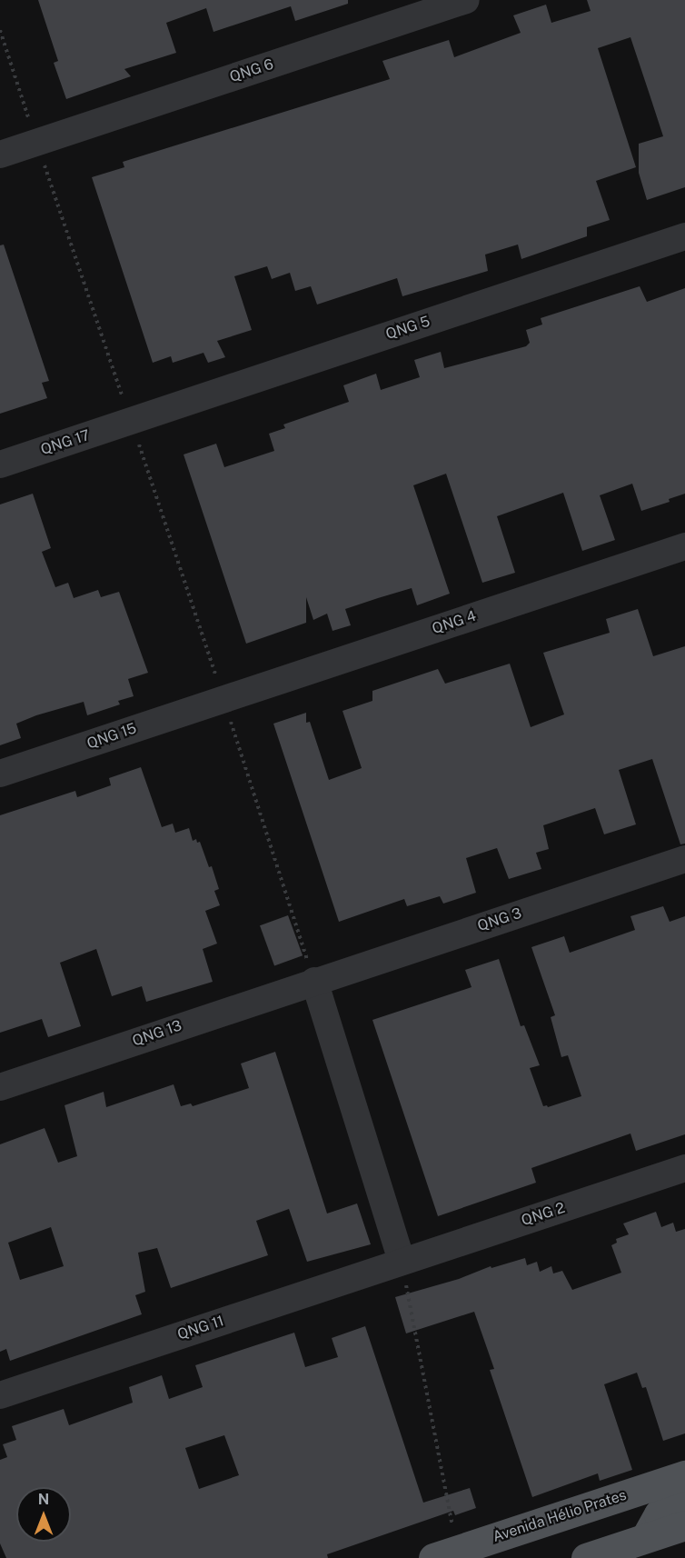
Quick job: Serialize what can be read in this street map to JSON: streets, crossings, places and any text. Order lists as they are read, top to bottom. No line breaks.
{"streets":{"main road":["Avenida Hélio Prates"],"street":["QNG 6","QNG 5","QNG 17","QNG 4","QNG 15","QNG 3","QNG 13","QNG 2","QNG 11"]},"crossings":[["QNG 5","QNG 17"],["QNG 4","QNG 15"],["QNG 3","QNG 13"],["QNG 2","QNG 11"]],"north":"top"}
